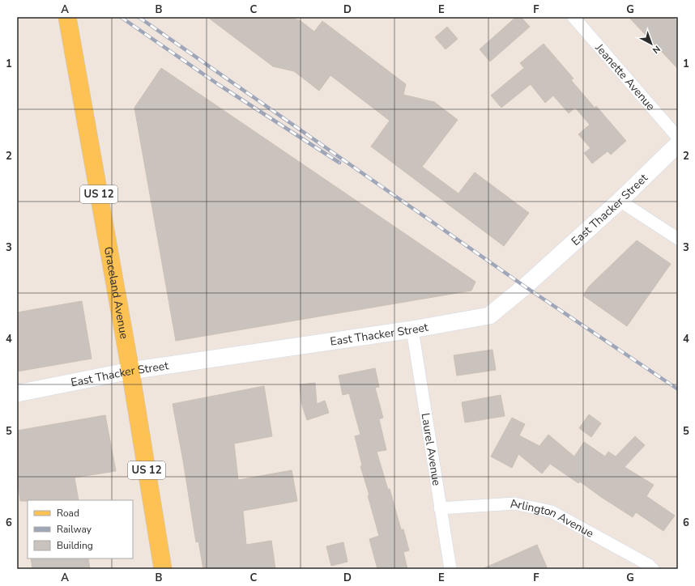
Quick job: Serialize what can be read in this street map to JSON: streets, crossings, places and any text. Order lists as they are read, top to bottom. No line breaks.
{"streets":{"main road":["US 12","Graceland Avenue"],"street":["Jeanette Avenue","East Thacker Street","Laurel Avenue","Arlington Avenue"]},"crossings":[["East Thacker Street","Graceland Avenue"],["East Thacker Street","Laurel Avenue"],["Laurel Avenue","Arlington Avenue"]],"legend":["Road","Railway","Building"],"north":"bottom right","grid":{"columns":["A","B","C","D","E","F","G"],"rows":["1","2","3","4","5","6"]}}
